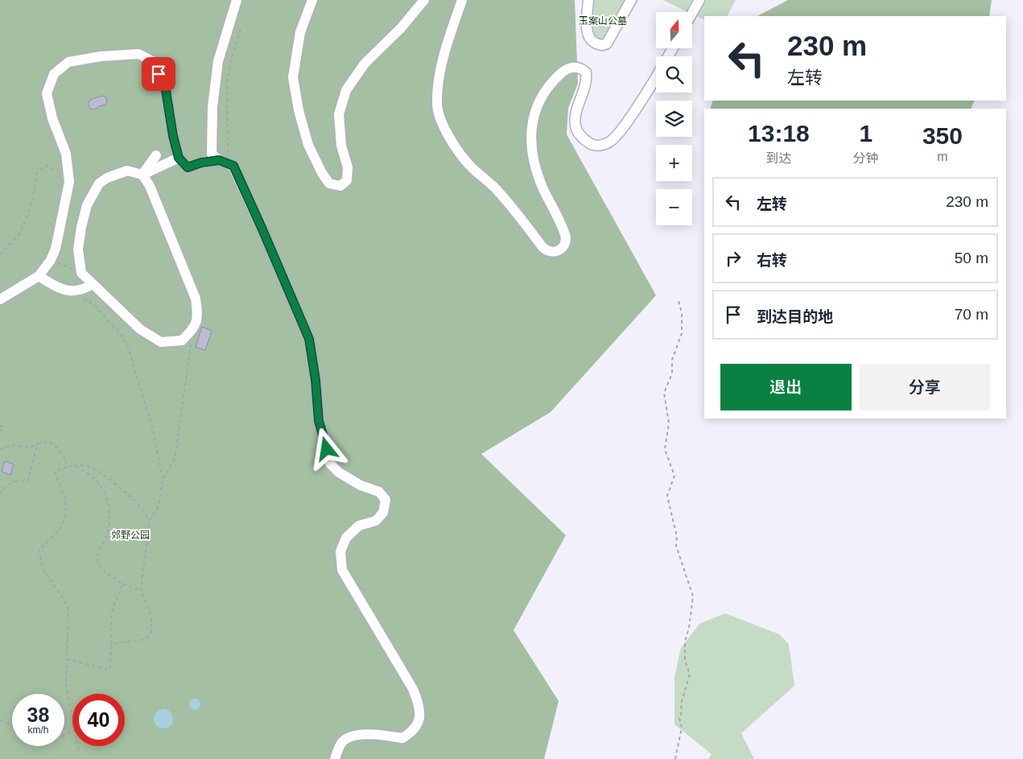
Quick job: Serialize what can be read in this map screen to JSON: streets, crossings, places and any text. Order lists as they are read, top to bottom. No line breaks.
{"parks":["玉案山公墓","郊野公园"],"north":"top","page":{"map_buttons":["+","−"],"turn":["230 m","左转"],"eta":["13:18","到达","1","分钟","350","m"],"list":[{"name":"左转","value":"230 m"},{"name":"右转","value":"50 m"},{"name":"到达目的地","value":"70 m"}],"buttons":["退出","分享"],"speed":"38 km/h","limit":"40"}}
